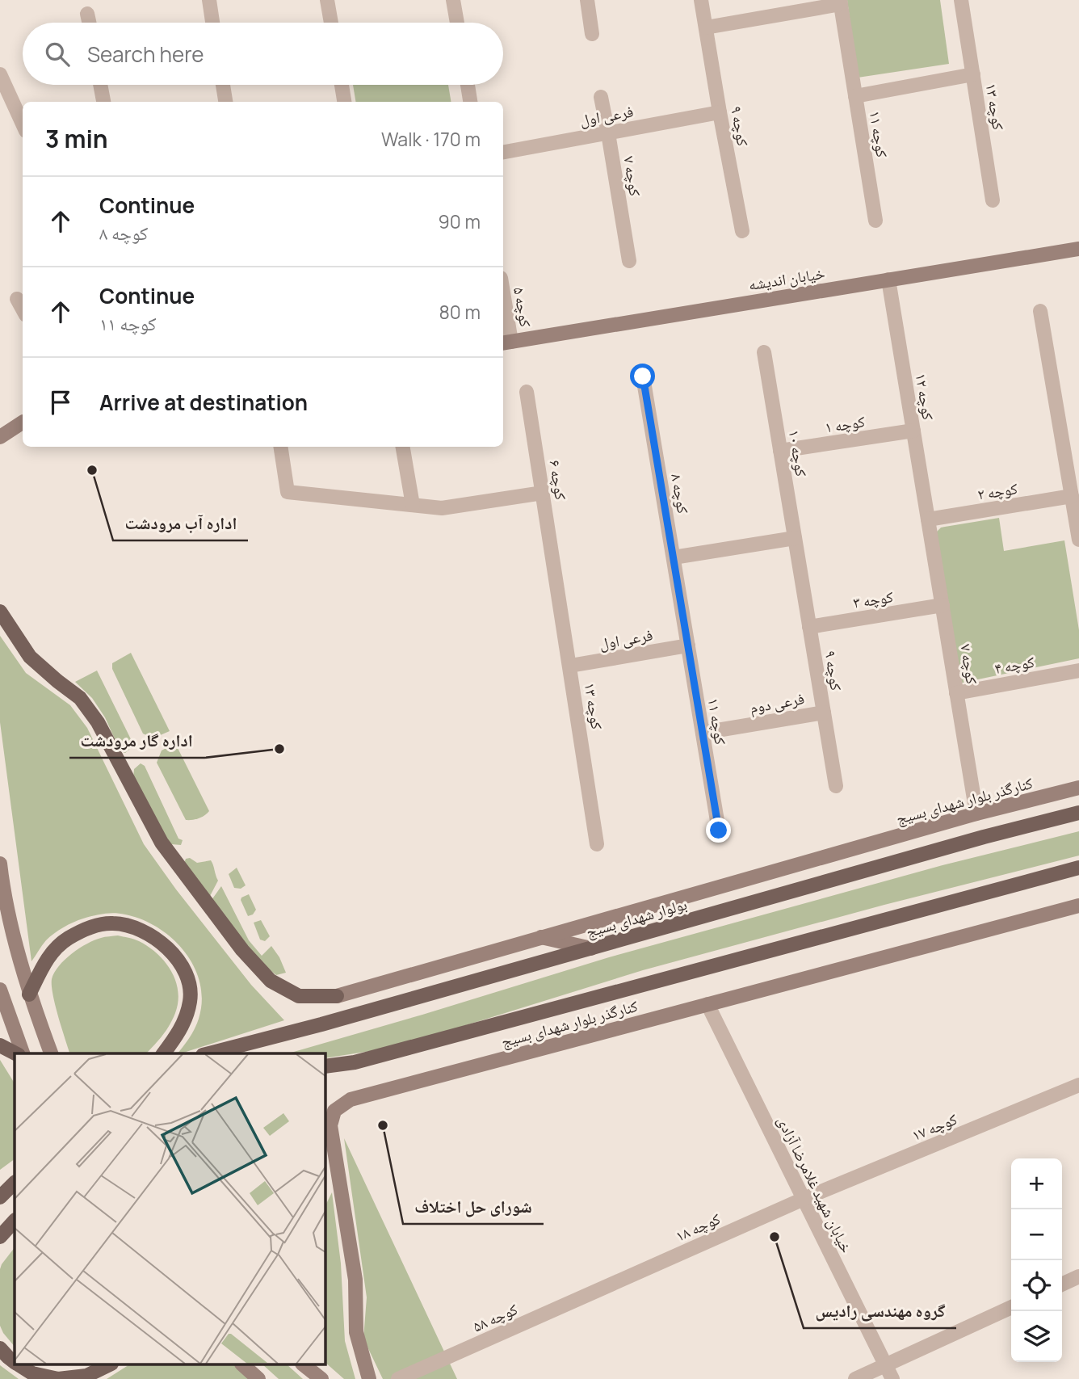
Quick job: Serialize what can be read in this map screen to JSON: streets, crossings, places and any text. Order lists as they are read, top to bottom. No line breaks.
{"streets":{"main road":["بولوار شهدای بسیج"],"street":["کوچه ۱۳","فرعی اول","کوچه ۹","کوچه ۱۱","کوچه ۷","خیابان اندیشه","کوچه ۵","کوچه ۱۲","کوچه ۱","کوچه ۱۰","کوچه ۶","کوچه ۲","کوچه ۸","کوچه ۳","کوچه ۴","فرعی دوم","کنارگذر بلوار شهدای بسیج","کوچه ۱۷","خیابان شهید غلامرضا آزادی","کوچه ۱۸","کوچه ۵۸"]},"crossings":[["کوچه ۱۳","فرعی اول"],["کوچه ۱۳","کوچه ۶"],["فرعی اول","کوچه ۹"],["فرعی اول","کوچه ۱۱"],["فرعی اول","کوچه ۷"],["کوچه ۹","کوچه ۱۰"],["کوچه ۹","کوچه ۳"],["کوچه ۹","فرعی دوم"],["کوچه ۱۱","کوچه ۸"],["کوچه ۱۱","فرعی دوم"],["کوچه ۷","کوچه ۱۲"],["کوچه ۷","کوچه ۲"],["کوچه ۷","کوچه ۳"],["کوچه ۷","کوچه ۴"],["کوچه ۷","کنارگذر بلوار شهدای بسیج"],["خیابان اندیشه","کوچه ۵"],["خیابان اندیشه","کوچه ۱۲"],["کوچه ۱۲","کوچه ۱"],["کوچه ۱۲","کوچه ۲"],["کوچه ۱","کوچه ۱۰"],["کنارگذر بلوار شهدای بسیج","خیابان شهید غلامرضا آزادی"],["کوچه ۱۷","خیابان شهید غلامرضا آزادی"],["کوچه ۱۷","کوچه ۱۸"],["خیابان شهید غلامرضا آزادی","کوچه ۱۸"],["کوچه ۱۸","کوچه ۵۸"]],"places":["اداره آب مرودشت","اداره گار مرودشت","شورای حل اختلاف","گروه مهندسی رادیس"],"page":{"search":"Search here","heading":["3 min","Walk · 170 m"],"list":[["Continue","کوچه ۸","90 m"],["Continue","کوچه ۱۱","80 m"],"Arrive at destination"],"map_buttons":["+","−"]}}
